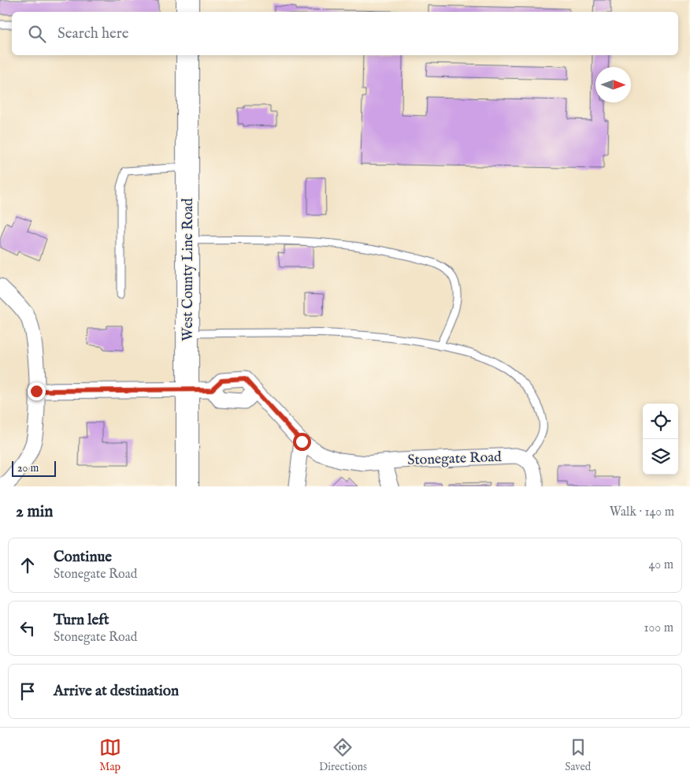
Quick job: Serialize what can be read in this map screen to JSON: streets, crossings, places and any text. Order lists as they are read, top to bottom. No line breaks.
{"streets":{"main road":["West County Line Road"],"street":["Stonegate Road"]},"crossings":[["West County Line Road","Stonegate Road"]],"scale_bar":"20 m","north":"right","page":{"search":"Search here","scale":"20 m","heading":["2 min","Walk · 140 m"],"list":[["Continue","Stonegate Road","40 m"],["Turn left","Stonegate Road","100 m"],"Arrive at destination"],"nav":["Map","Directions","Saved"]}}
